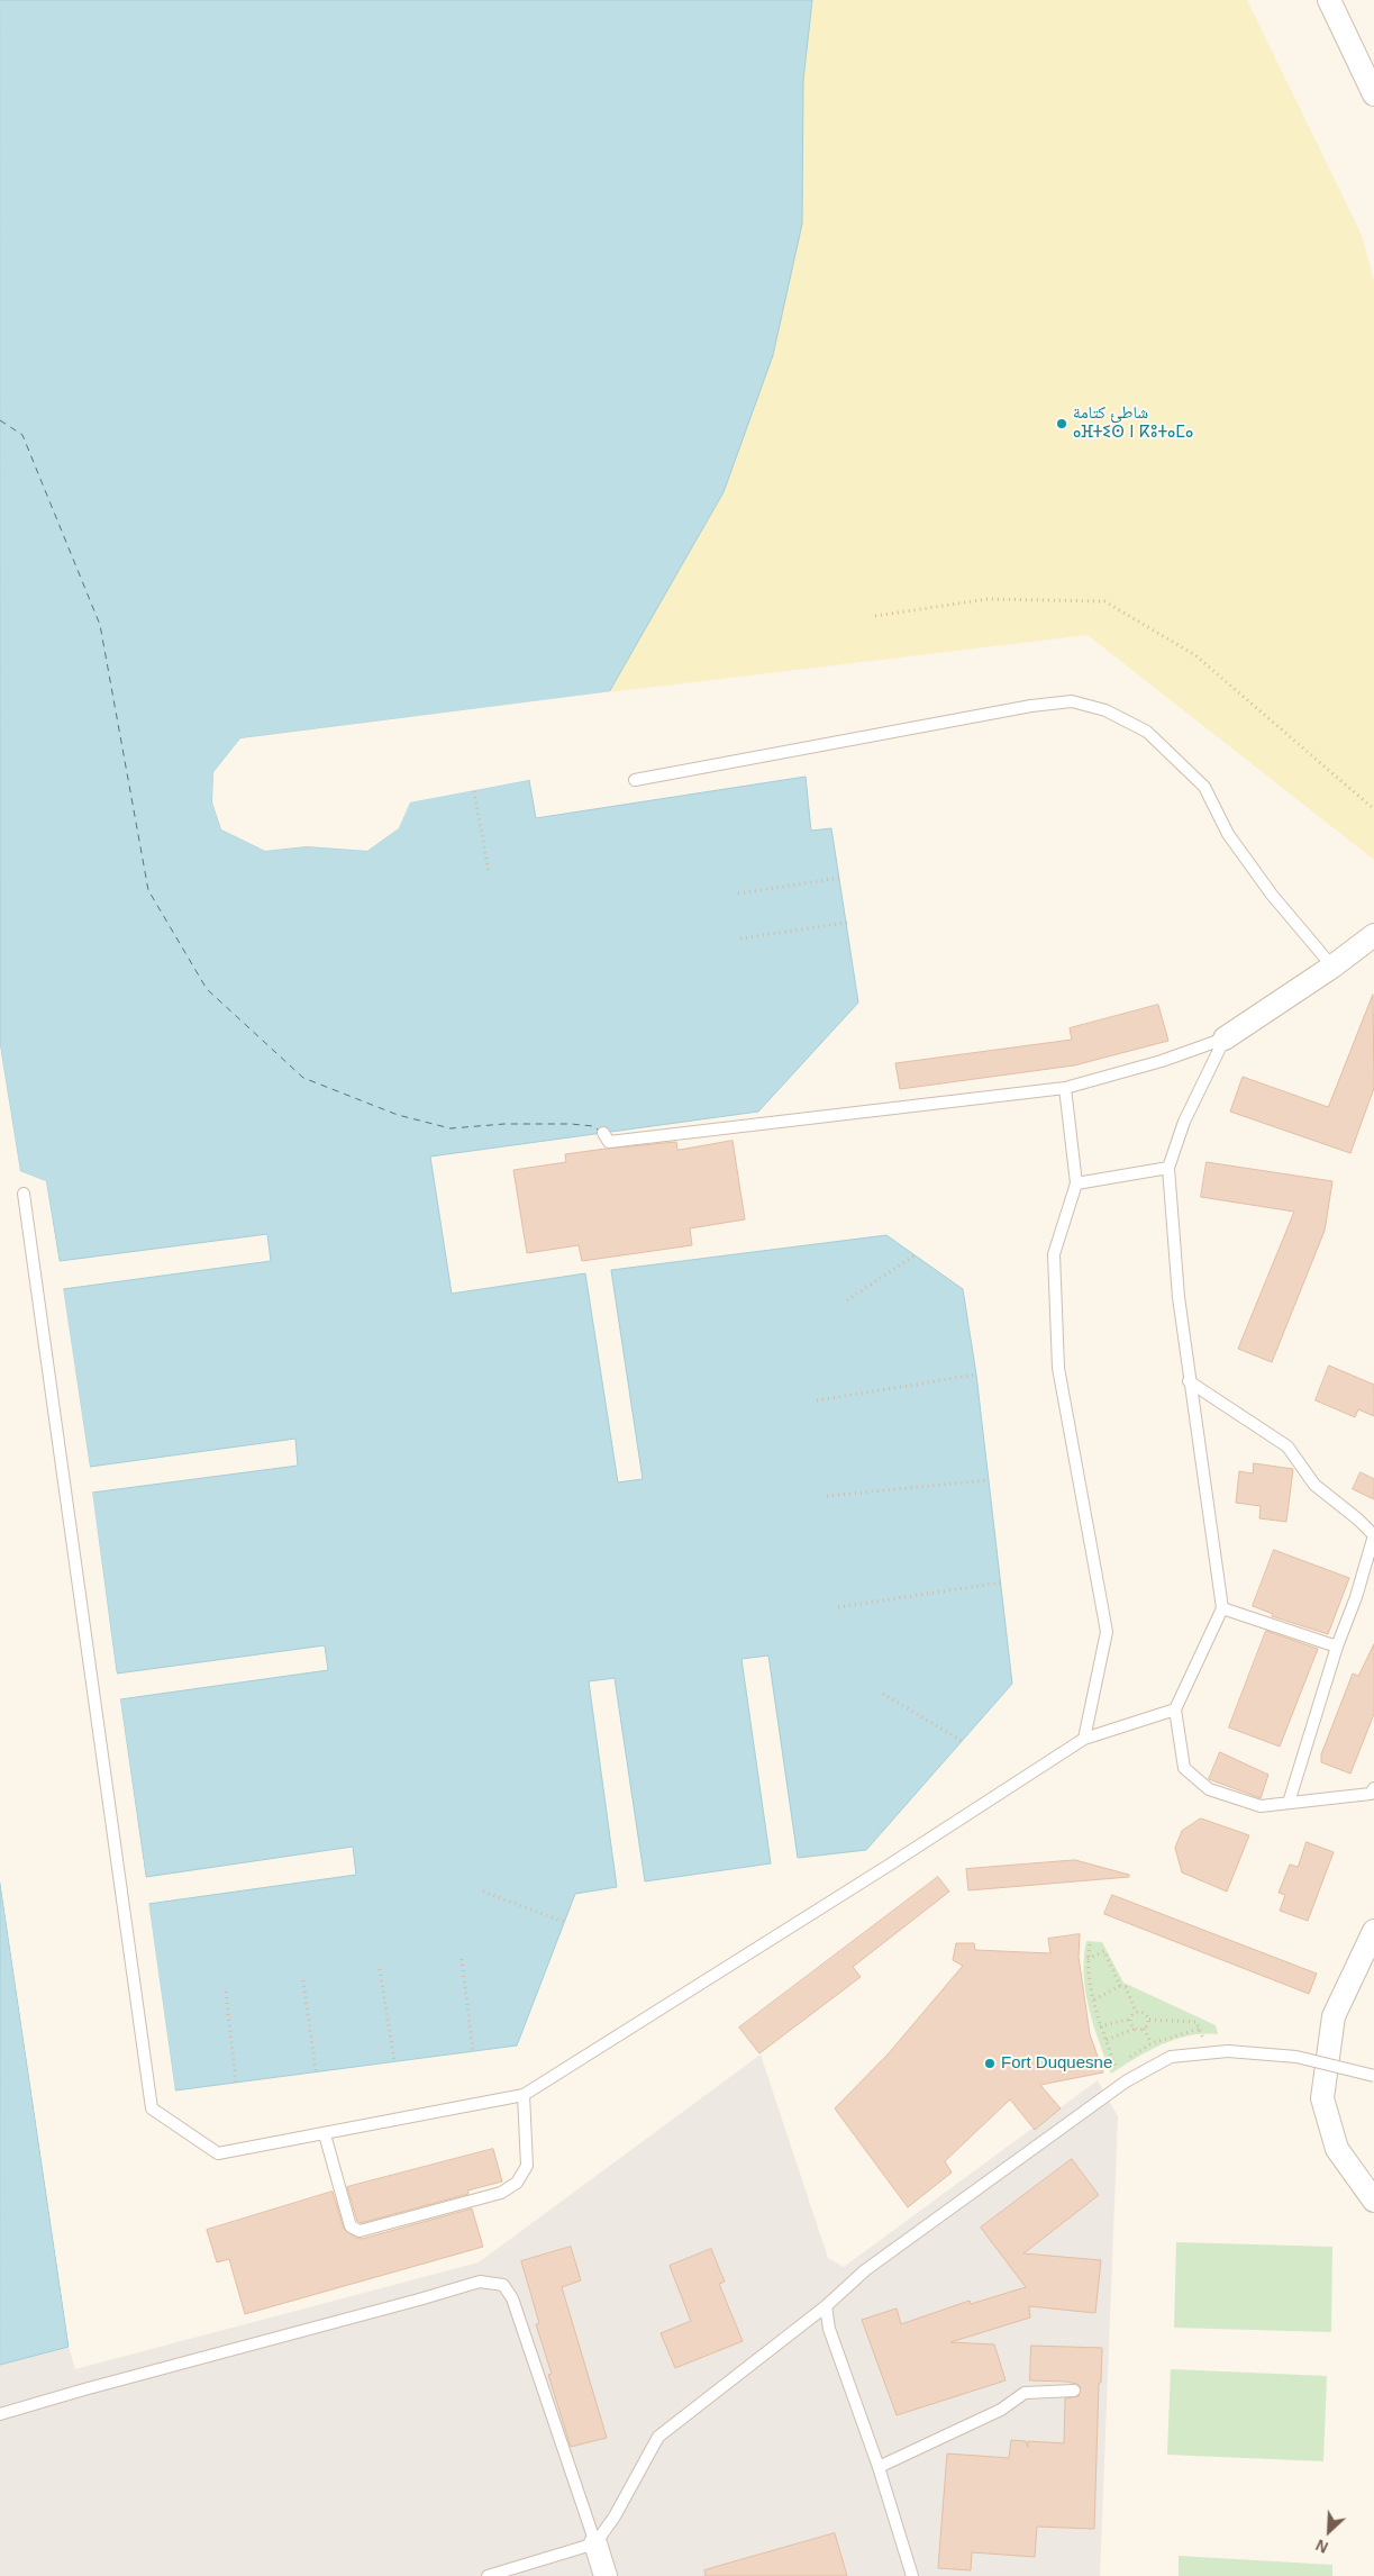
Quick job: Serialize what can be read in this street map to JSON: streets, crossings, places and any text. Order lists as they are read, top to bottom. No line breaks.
{"places":["شاطئ كتامة ⴰⴼⵜⵉⵙ ⵏ ⴽⵓⵜⴰⵎⴰ","Fort Duquesne"],"north":"bottom left"}
